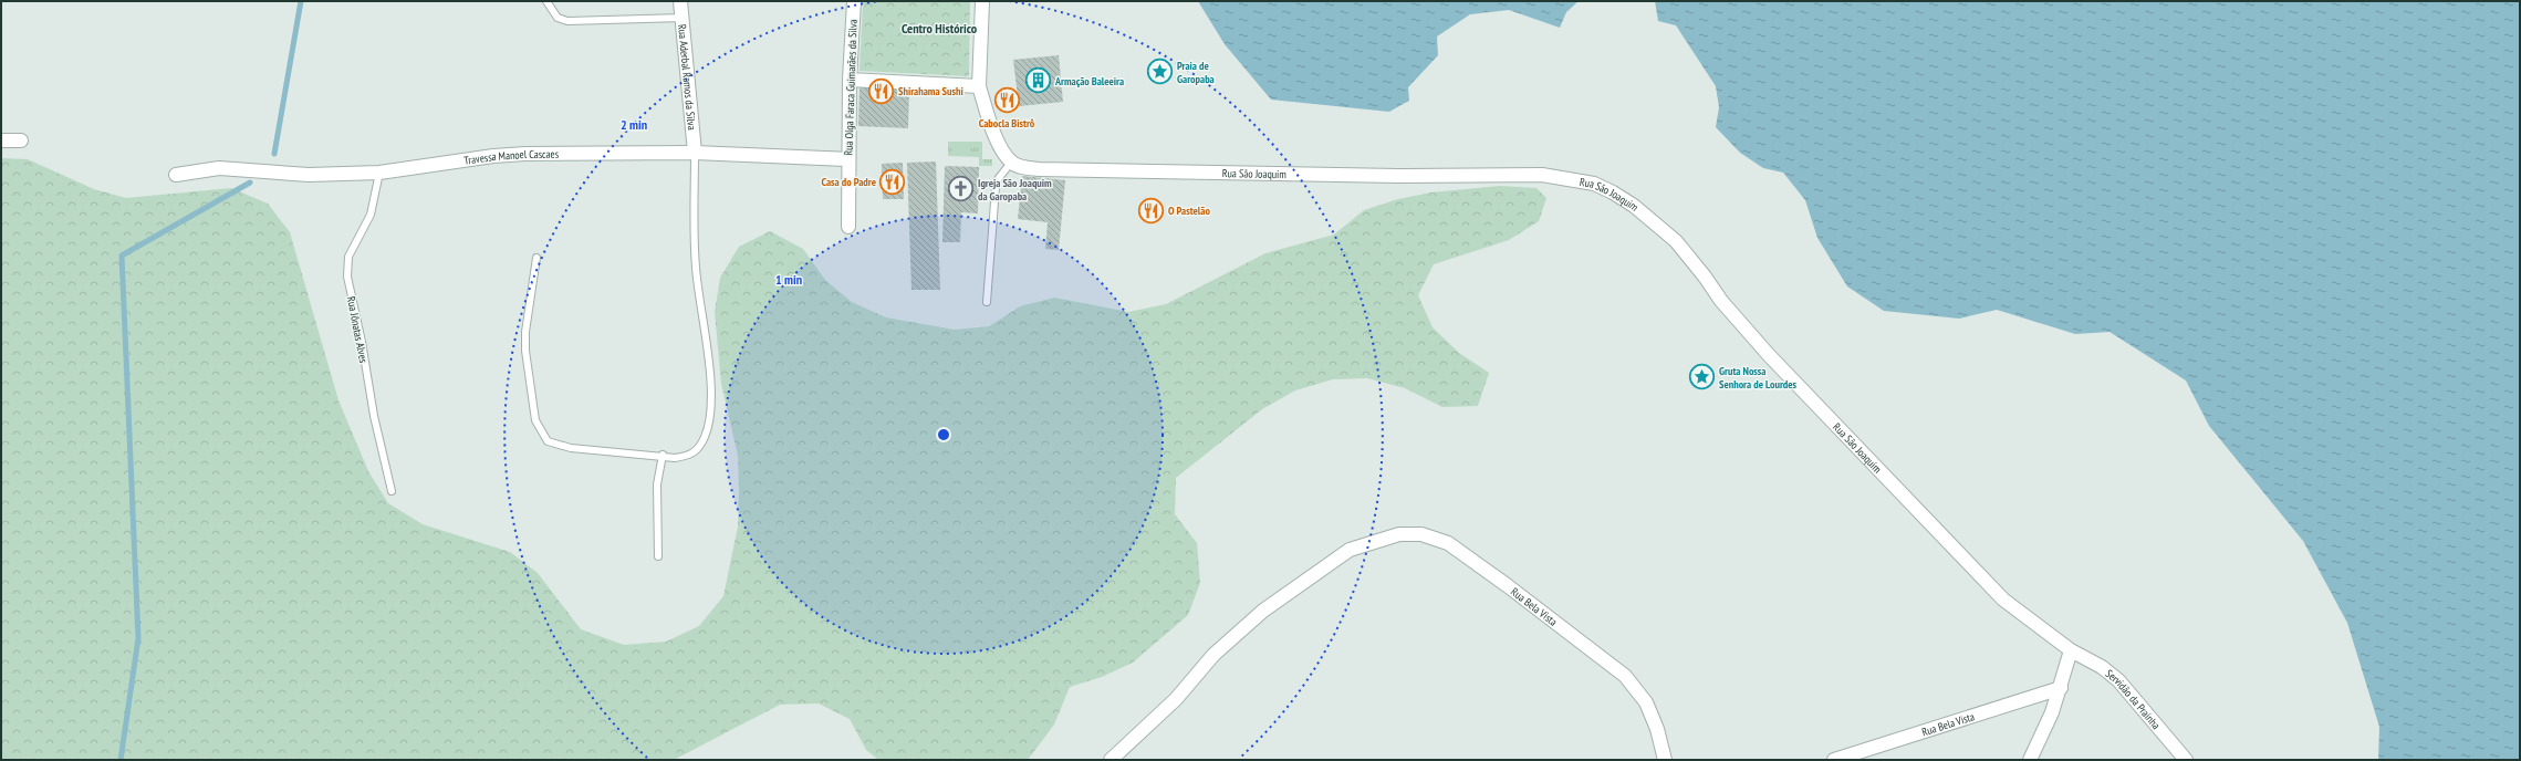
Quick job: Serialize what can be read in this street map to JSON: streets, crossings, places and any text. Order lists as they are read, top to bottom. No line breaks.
{"streets":{"street":["Rua Aderbal Ramos da Silva","Rua Olga Faraca Guimarães da Silva","Travessa Manoel Cascaes","Rua São Joaquim","Rua Bela Vista","Servidão da Prainha"],"lane":["Rua Jônatas Alves"]},"crossings":[["Rua Aderbal Ramos da Silva","Travessa Manoel Cascaes"],["Rua Olga Faraca Guimarães da Silva","Travessa Manoel Cascaes"],["Travessa Manoel Cascaes","Rua Jônatas Alves"],["Rua São Joaquim","Servidão da Prainha"]],"districts":["Centro Histórico"],"places":{"place":["Praia de Garopaba","Gruta Nossa Senhora de Lourdes"],"building":["Armação Baleeira"],"restaurant":["Shirahama Sushi","Cabocla Bistrô","Casa do Padre","O Pastelão"],"church":["Igreja São Joaquim da Garopaba"]},"rings":["2 min","1 min"]}
